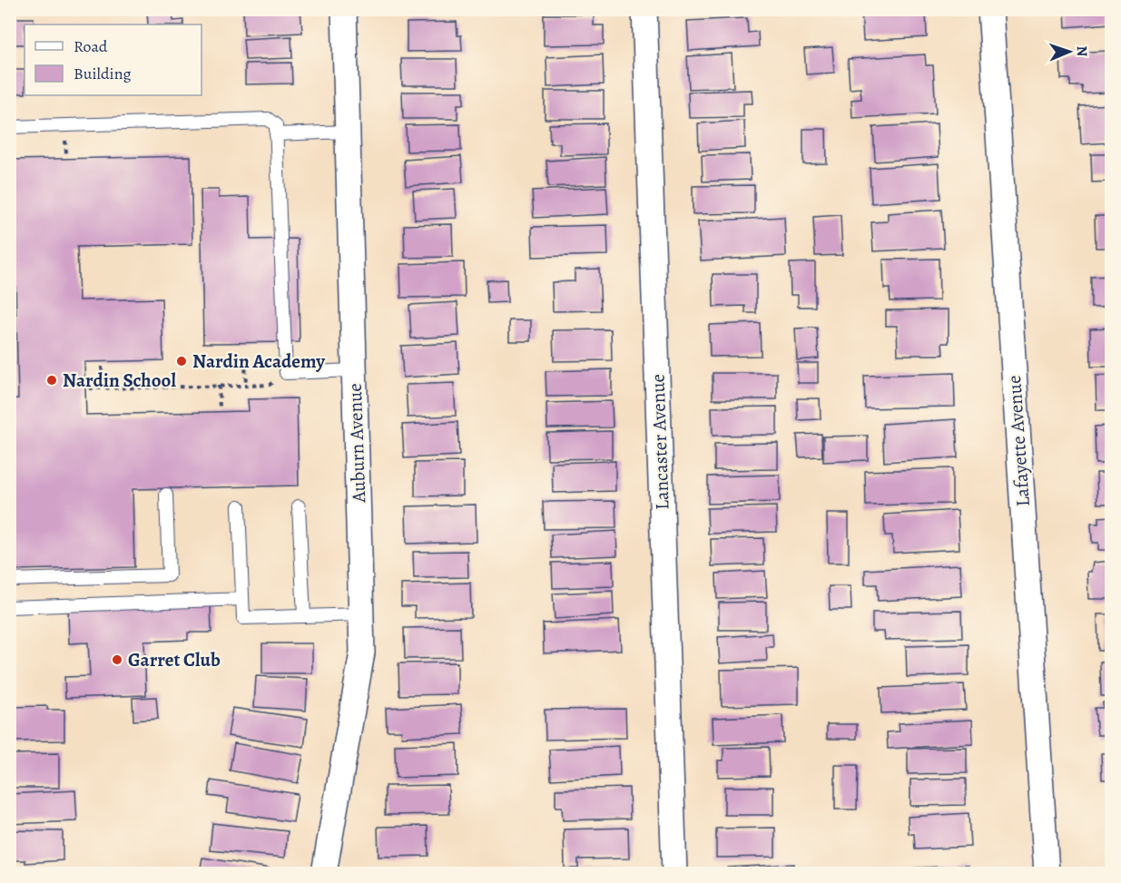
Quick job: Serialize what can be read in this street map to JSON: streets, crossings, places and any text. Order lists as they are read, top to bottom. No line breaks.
{"streets":{"street":["Lafayette Avenue","Lancaster Avenue","Auburn Avenue"]},"places":["Nardin Academy","Nardin School","Garret Club"],"legend":["Road","Building"],"north":"right"}
